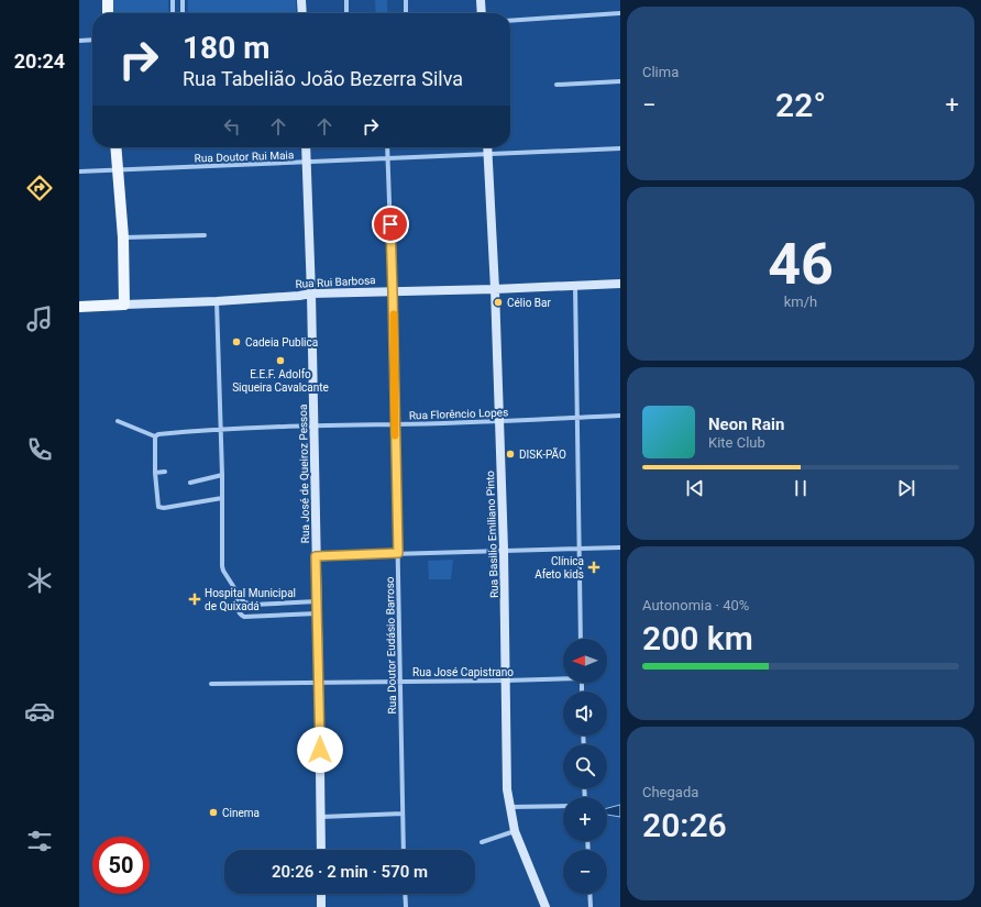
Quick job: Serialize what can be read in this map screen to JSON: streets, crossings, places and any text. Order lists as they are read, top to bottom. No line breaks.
{"streets":{"main road":["Rua Rui Barbosa","Rua José de Queiroz Pessoa","Rua Basilio Emiliano Pinto"],"street":["Rua Doutor Rui Maia","Rua Florêncio Lopes","Rua Doutor Eudásio Barroso","Rua José Capistrano"]},"crossings":[["Rua Doutor Rui Maia","Rua José de Queiroz Pessoa"],["Rua Doutor Rui Maia","Rua Basilio Emiliano Pinto"],["Rua Doutor Rui Maia","Rua Doutor Eudásio Barroso"],["Rua Rui Barbosa","Rua José de Queiroz Pessoa"],["Rua Rui Barbosa","Rua Basilio Emiliano Pinto"],["Rua Rui Barbosa","Rua Doutor Eudásio Barroso"],["Rua Florêncio Lopes","Rua José de Queiroz Pessoa"],["Rua Florêncio Lopes","Rua Basilio Emiliano Pinto"],["Rua Florêncio Lopes","Rua Doutor Eudásio Barroso"],["Rua José de Queiroz Pessoa","Rua José Capistrano"],["Rua Basilio Emiliano Pinto","Rua José Capistrano"],["Rua Doutor Eudásio Barroso","Rua José Capistrano"]],"places":{"other":["Célio Bar","Cadeia Publica","E.E.F. Adolfo Siqueira Cavalcante","DISK-PÃO","Cinema"],"health":["Clínica Afeto kids","Hospital Municipal de Quixadá"]},"north":"left","page":{"tabs":"20:24","tile":["Clima",["46","km/h"],["Autonomia · 40%","200 km"],["Chegada","20:26"]],"turn":["180 m","Rua Tabelião João Bezerra Silva"],"heat":["−","22°","+"],"song":["Neon Rain","Kite Club"],"map_buttons":["+","−"],"limit":"50","trip":"20:26 · 2 min · 570 m"}}
